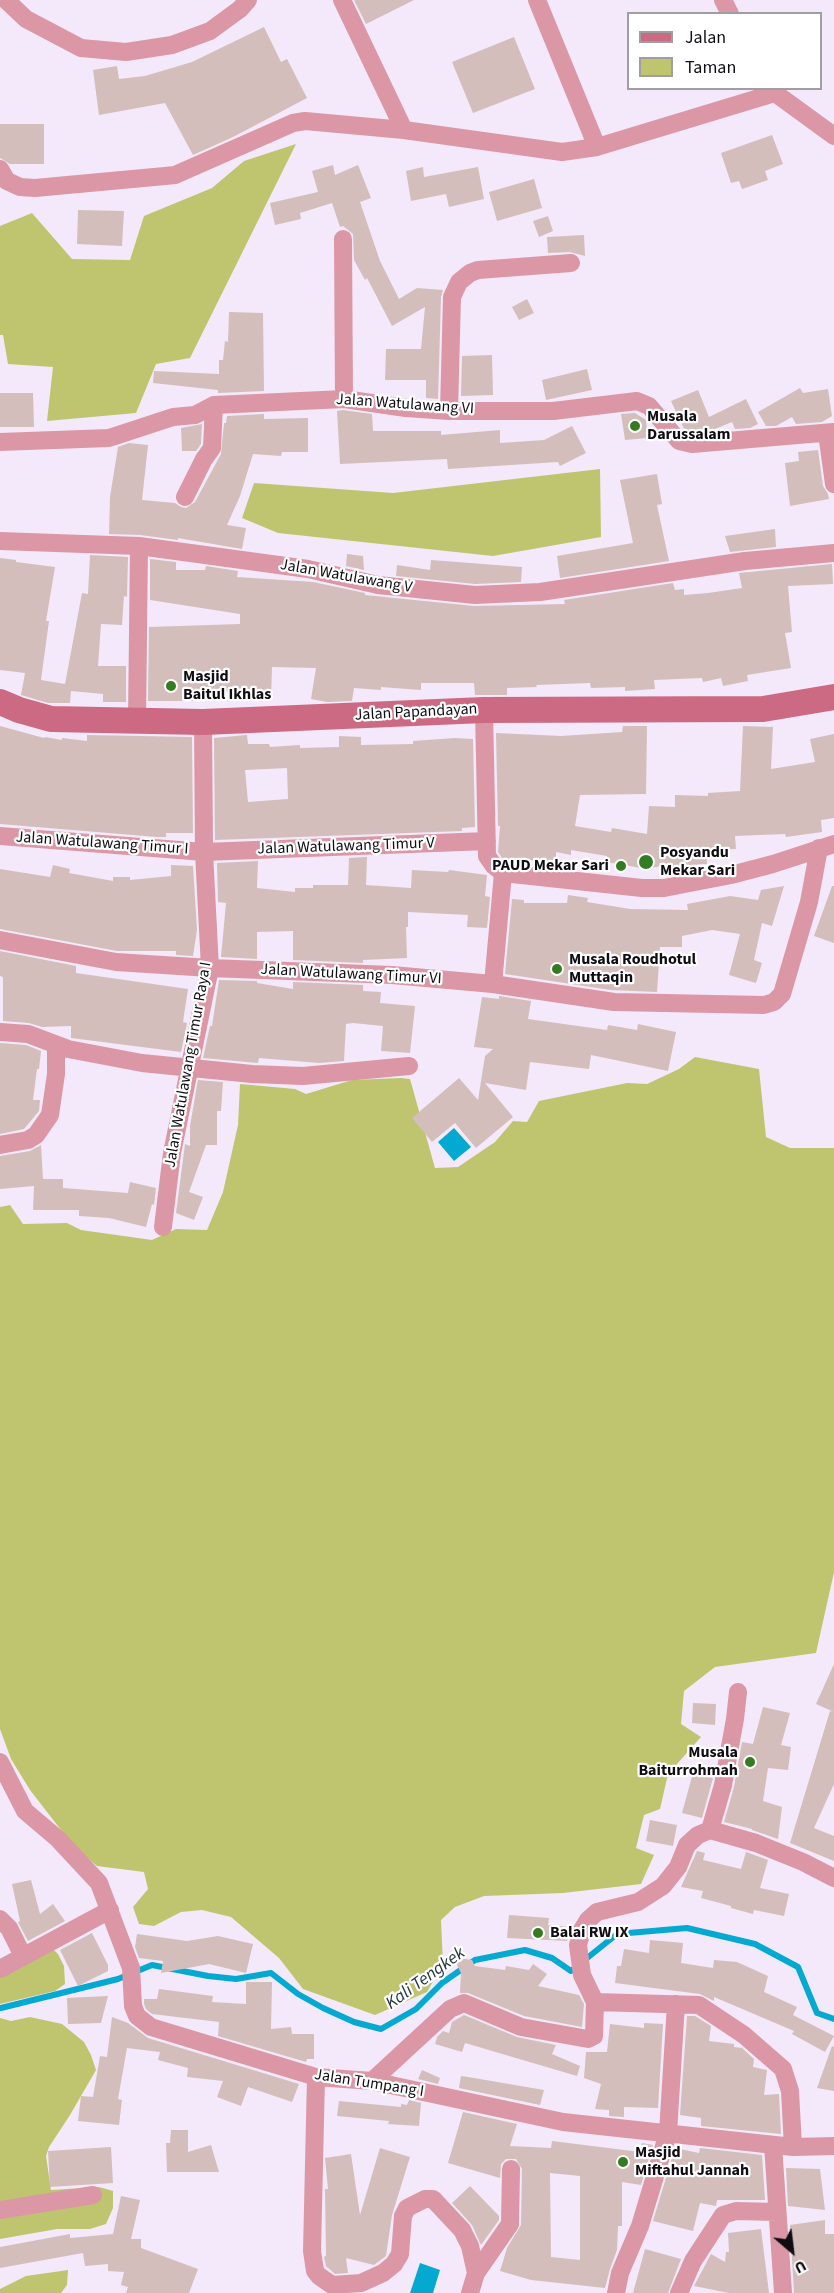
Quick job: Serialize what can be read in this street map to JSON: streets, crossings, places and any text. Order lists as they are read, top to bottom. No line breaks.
{"streets":{"main road":["Jalan Papandayan"],"street":["Jalan Watulawang VI","Jalan Watulawang V","Jalan Watulawang Timur I","Jalan Watulawang Timur V","Jalan Watulawang Timur VI","Jalan Watulawang Timur Raya I","Jalan Tumpang I"]},"crossings":[["Jalan Papandayan","Jalan Watulawang Timur Raya I"],["Jalan Watulawang Timur I","Jalan Watulawang Timur V"],["Jalan Watulawang Timur I","Jalan Watulawang Timur Raya I"],["Jalan Watulawang Timur V","Jalan Watulawang Timur Raya I"],["Jalan Watulawang Timur VI","Jalan Watulawang Timur Raya I"]],"water":["Kali Tengkek"],"places":["Musala Darussalam","Masjid Baitul Ikhlas","Posyandu Mekar Sari","PAUD Mekar Sari","Musala Roudhotul Muttaqin","Musala Baiturrohmah","Balai RW IX","Masjid Miftahul Jannah"],"legend":["Jalan","Taman"],"north":"bottom right"}
